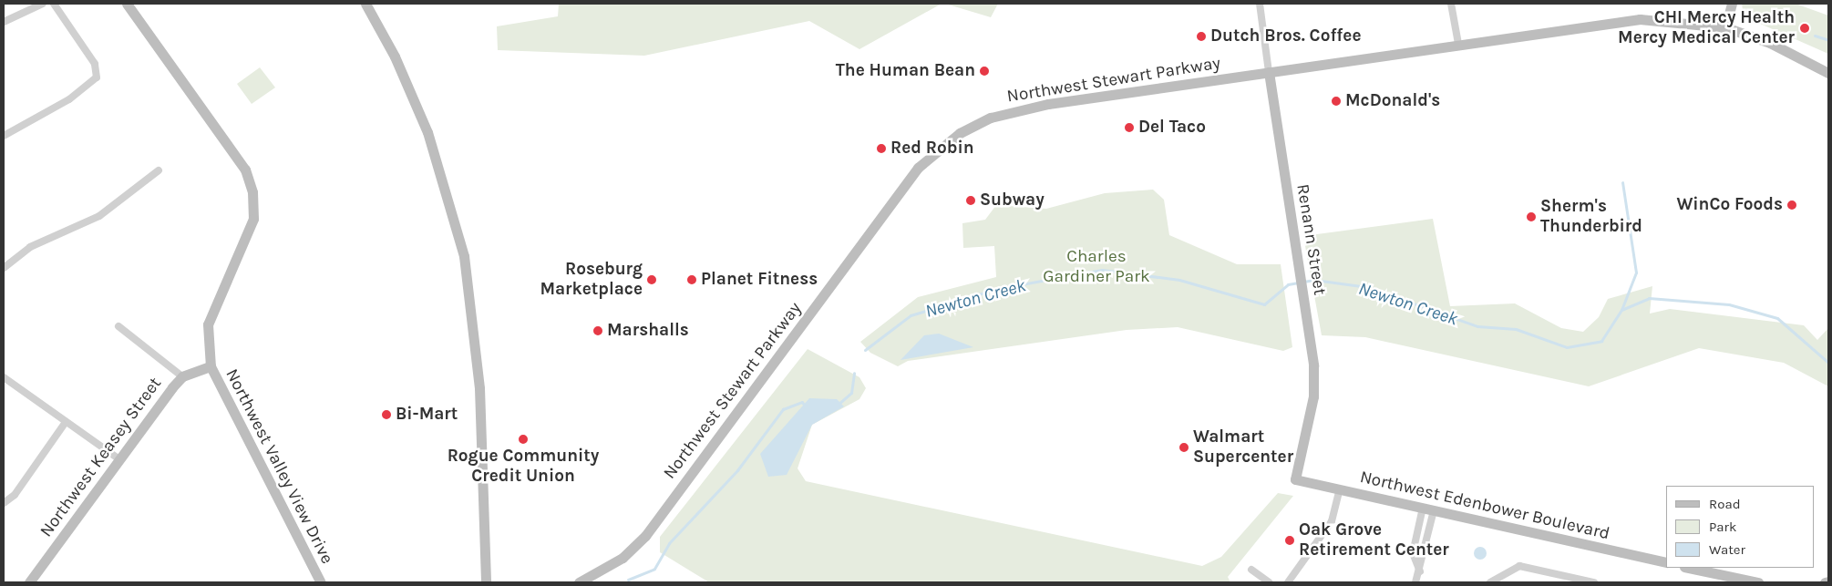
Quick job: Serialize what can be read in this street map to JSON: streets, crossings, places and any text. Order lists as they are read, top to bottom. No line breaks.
{"streets":{"main road":["Northwest Stewart Parkway","Renann Street","Northwest Keasey Street","Northwest Valley View Drive","Northwest Edenbower Boulevard"]},"crossings":[["Northwest Stewart Parkway","Renann Street"],["Renann Street","Northwest Edenbower Boulevard"],["Northwest Keasey Street","Northwest Valley View Drive"]],"water":["Newton Creek"],"parks":["Charles Gardiner Park"],"places":["CHI Mercy Health Mercy Medical Center","Dutch Bros. Coffee","The Human Bean","McDonald's","Del Taco","Red Robin","Subway","WinCo Foods","Sherm's Thunderbird","Roseburg Marketplace","Planet Fitness","Marshalls","Bi-Mart","Rogue Community Credit Union","Walmart Supercenter","Oak Grove Retirement Center"],"legend":["Road","Park","Water"]}
